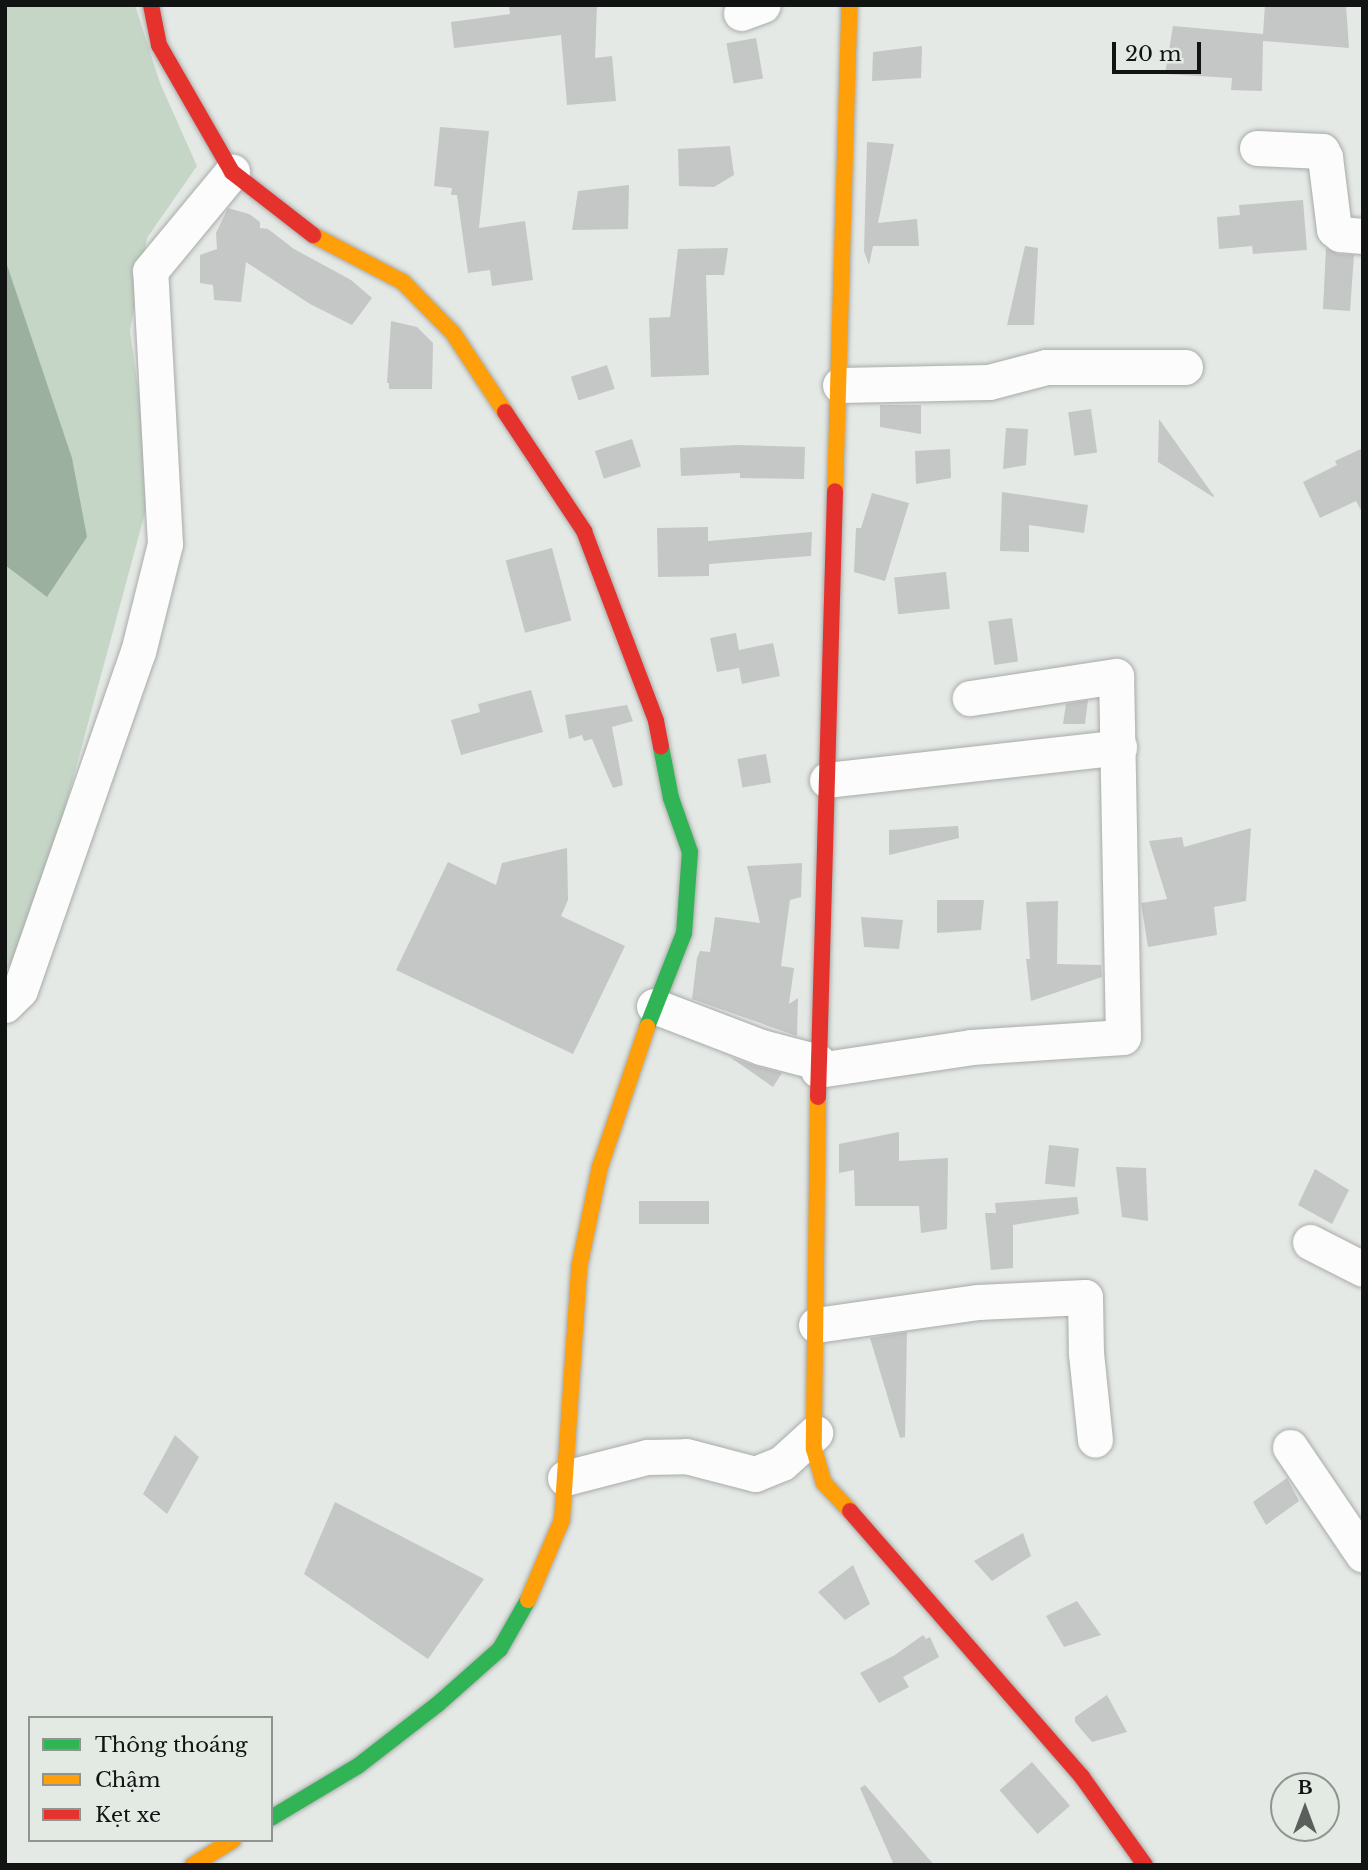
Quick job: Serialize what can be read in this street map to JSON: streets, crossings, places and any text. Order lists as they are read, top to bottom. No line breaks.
{"legend":["Thông thoáng","Chậm","Kẹt xe"],"scale_bar":"20 m","north":"top"}
